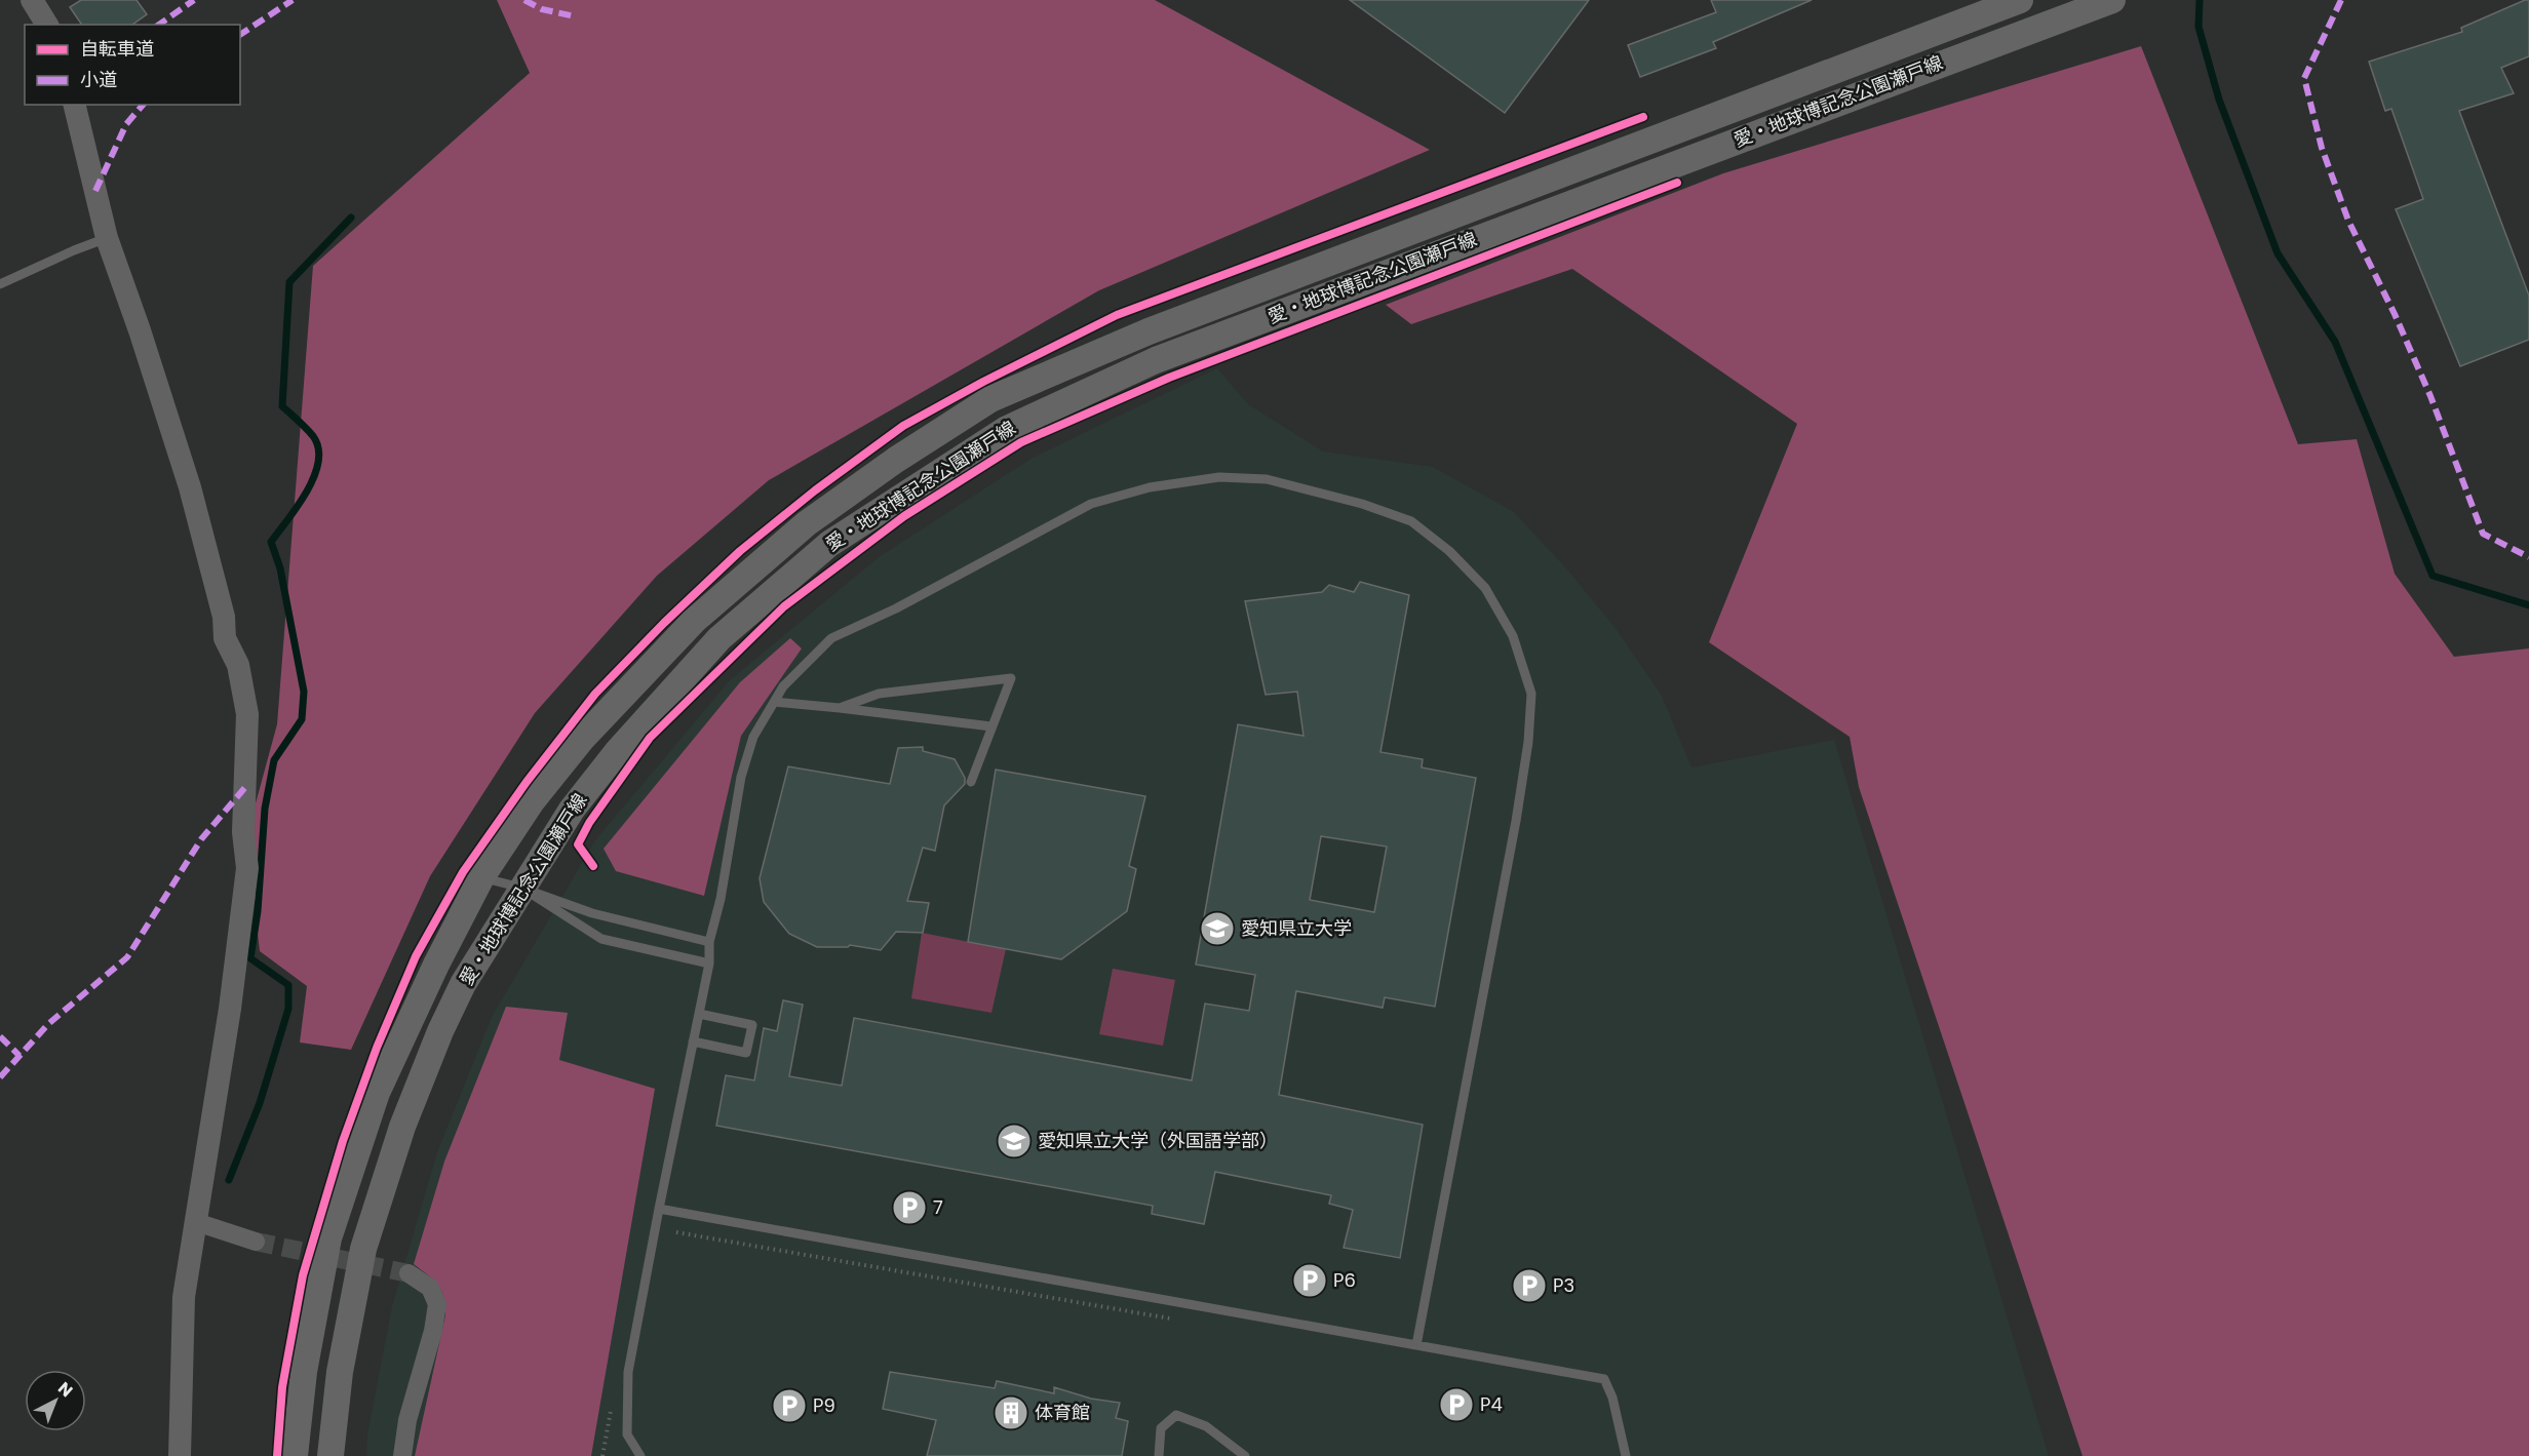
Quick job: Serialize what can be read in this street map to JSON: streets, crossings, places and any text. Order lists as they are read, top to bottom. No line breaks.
{"streets":{"main road":["愛・地球博記念公園瀬戸線"]},"places":{"school or university":["愛知県立大学","愛知県立大学（外国語学部）"],"parking":["7","P6","P3","P4","P9"],"building":["体育館"]},"legend":["自転車道","小道"],"north":"top right"}
